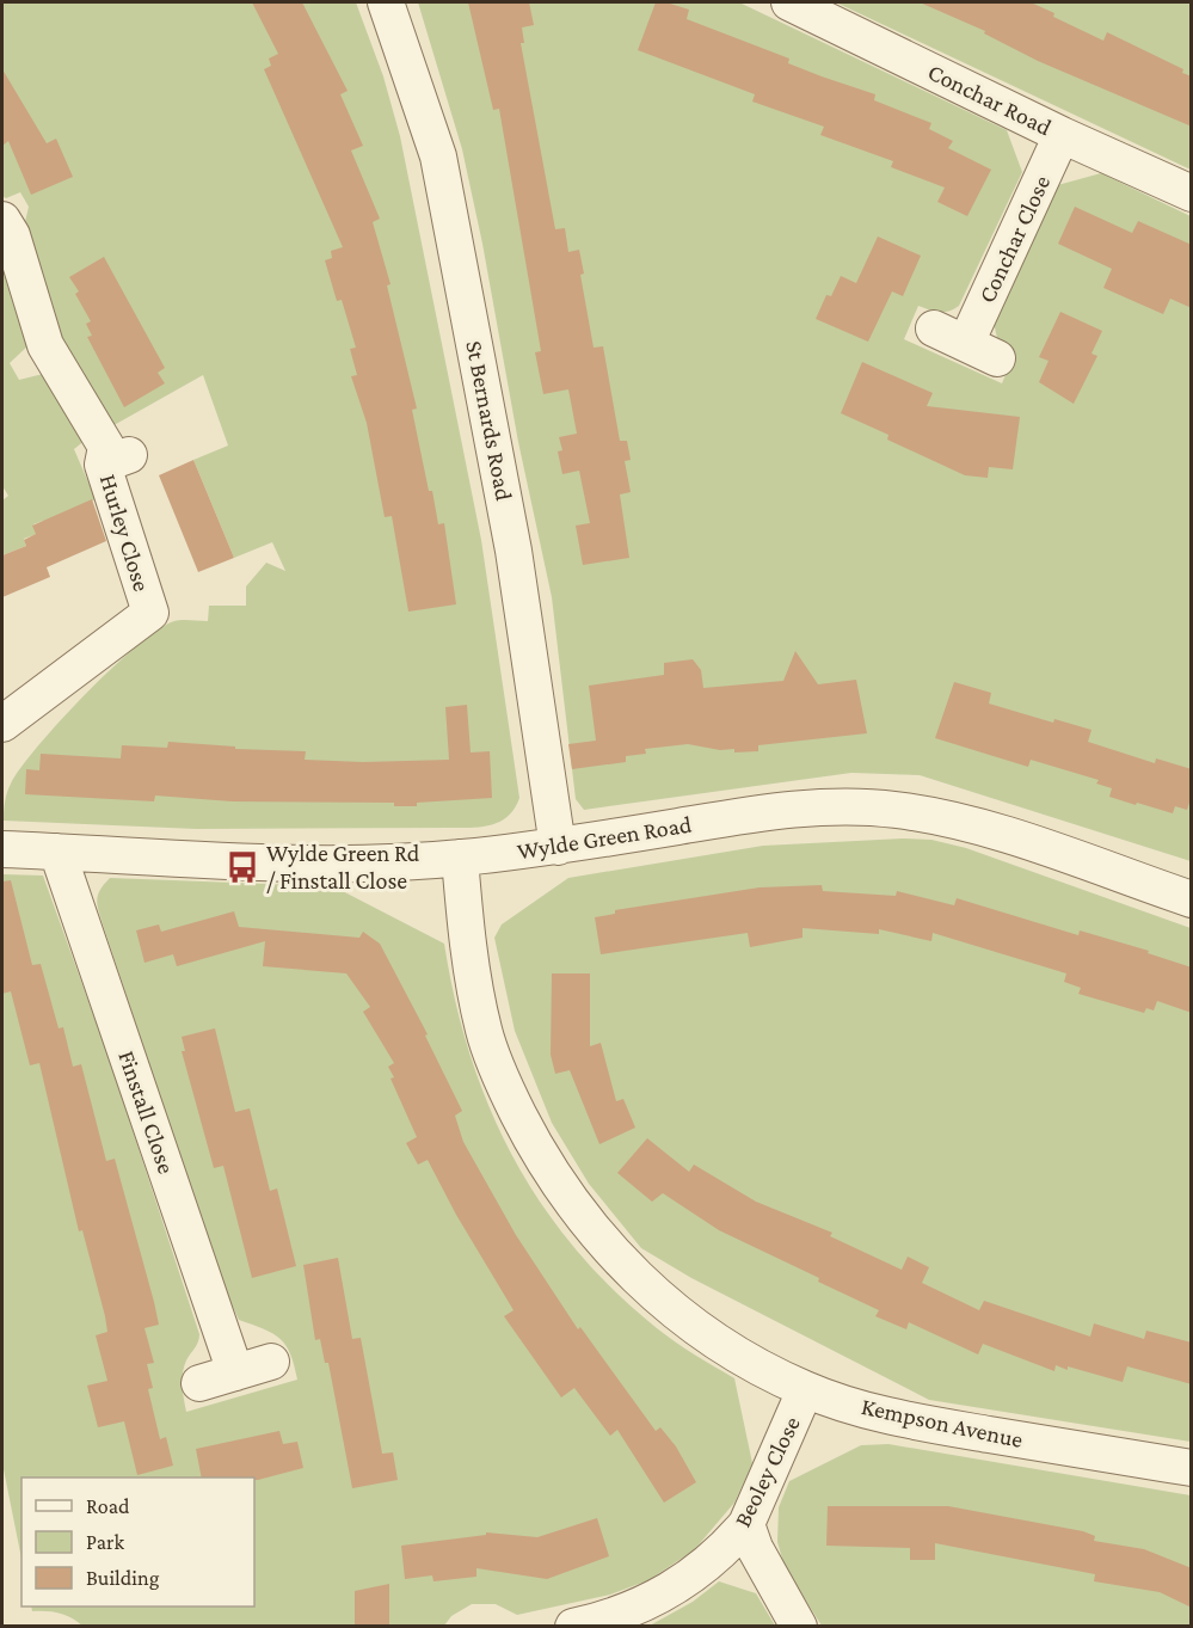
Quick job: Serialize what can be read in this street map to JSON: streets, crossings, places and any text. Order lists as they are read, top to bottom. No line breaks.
{"streets":{"street":["Conchar Road","Conchar Close","St Bernards Road","Hurley Close","Wylde Green Road","Finstall Close","Kempson Avenue","Beoley Close"]},"crossings":[["Conchar Road","Conchar Close"],["St Bernards Road","Wylde Green Road"],["Wylde Green Road","Finstall Close"],["Wylde Green Road","Kempson Avenue"],["Kempson Avenue","Beoley Close"]],"places":{"bus stop":["Wylde Green Rd / Finstall Close"]},"legend":["Road","Park","Building"]}
